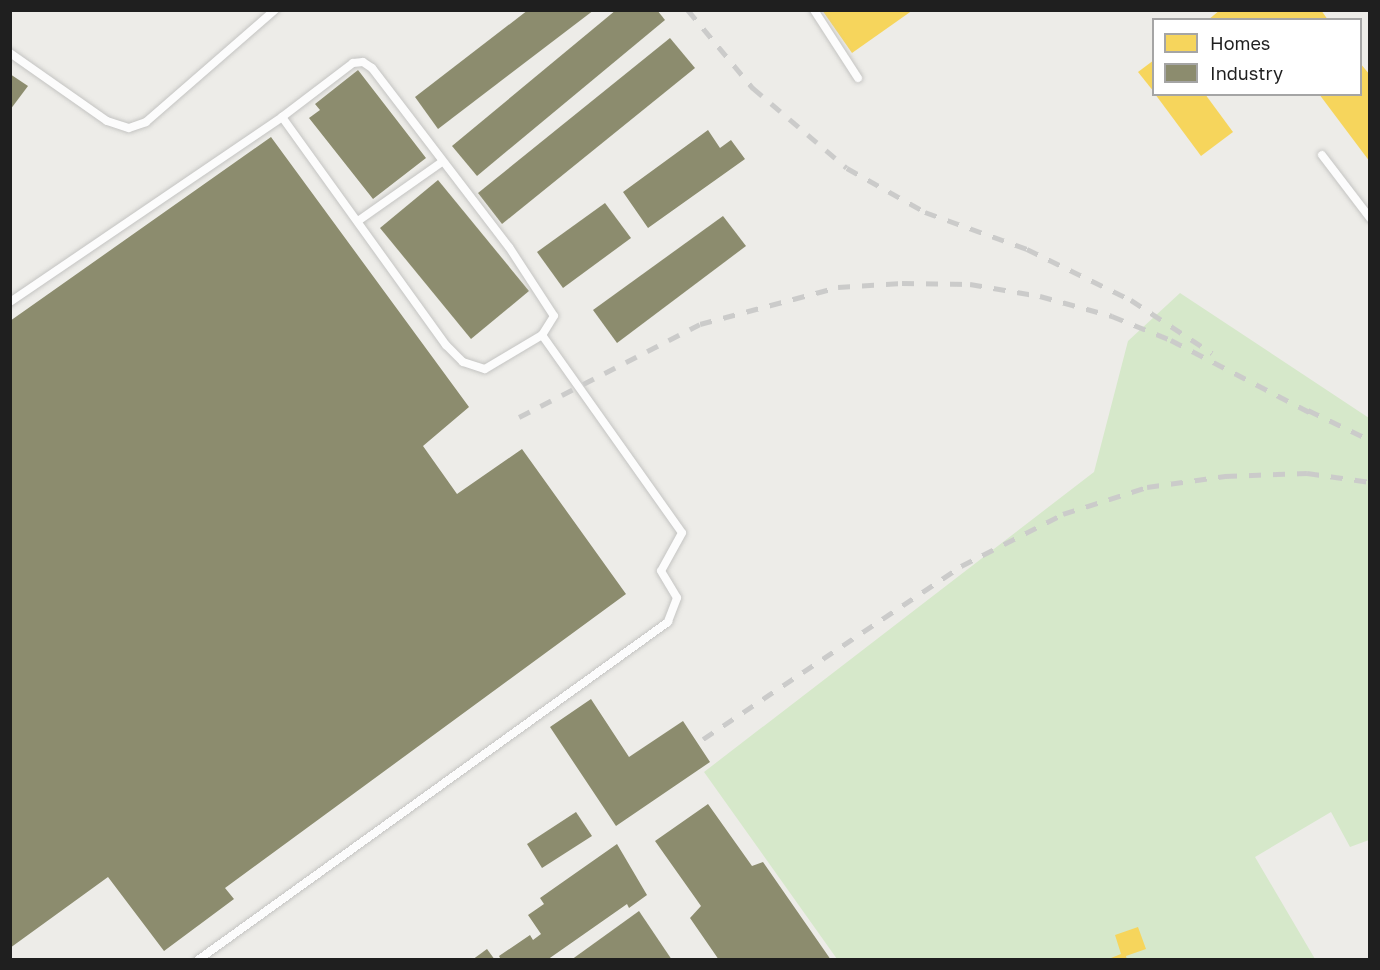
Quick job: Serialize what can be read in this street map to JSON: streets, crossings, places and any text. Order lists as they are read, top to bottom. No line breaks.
{"legend":["Homes","Industry"]}
